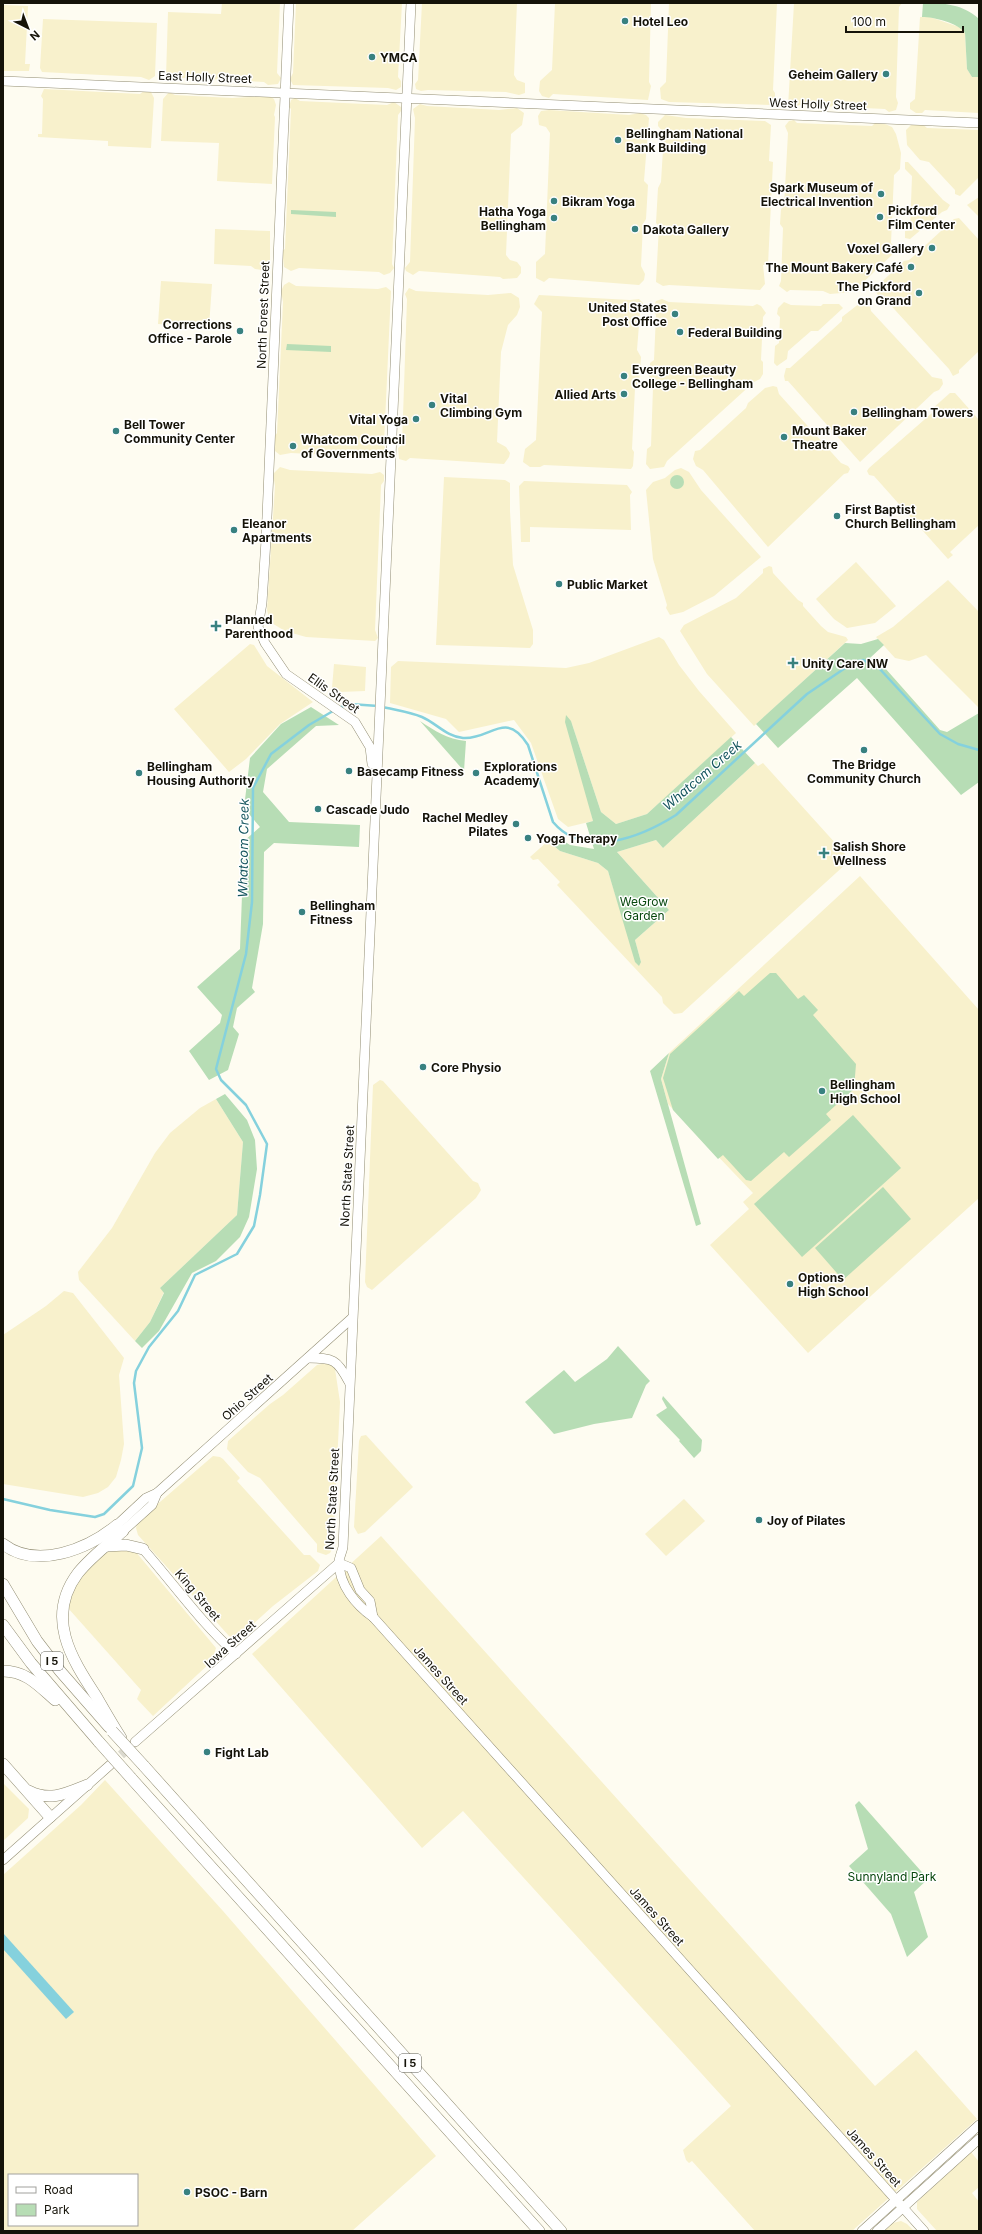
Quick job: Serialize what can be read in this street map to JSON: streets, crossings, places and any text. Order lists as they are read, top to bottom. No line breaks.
{"streets":{"highway":["I 5"],"main road":["East Holly Street","West Holly Street","North Forest Street","Ellis Street","North State Street","Ohio Street","King Street","Iowa Street","James Street"]},"crossings":[["East Holly Street","West Holly Street"],["East Holly Street","North Forest Street"],["North Forest Street","Ellis Street"],["Ellis Street","North State Street"],["North State Street","Ohio Street"],["North State Street","Iowa Street"],["North State Street","James Street"],["King Street","Iowa Street"],["Iowa Street","James Street"]],"water":["Whatcom Creek"],"parks":["WeGrow Garden","Sunnyland Park"],"places":{"other":["Hotel Leo","YMCA","Geheim Gallery","Bellingham National Bank Building","Spark Museum of Electrical Invention","Bikram Yoga","Pickford Film Center","Hatha Yoga Bellingham","Dakota Gallery","Voxel Gallery","The Mount Bakery Café","The Pickford on Grand","United States Post Office","Corrections Office - Parole","Federal Building","Evergreen Beauty College - Bellingham","Allied Arts","Vital Climbing Gym","Bellingham Towers","Vital Yoga","Bell Tower Community Center","Mount Baker Theatre","Whatcom Council of Governments","First Baptist Church Bellingham","Eleanor Apartments","Public Market","The Bridge Community Church","Basecamp Fitness","Bellingham Housing Authority","Explorations Academy","Cascade Judo","Rachel Medley Pilates","Yoga Therapy","Bellingham Fitness","Core Physio","Bellingham High School","Options High School","Joy of Pilates","Fight Lab","PSOC - Barn"],"health":["Planned Parenthood","Unity Care NW","Salish Shore Wellness"]},"legend":["Road","Park"],"scale_bar":"100 m","north":"bottom right"}
